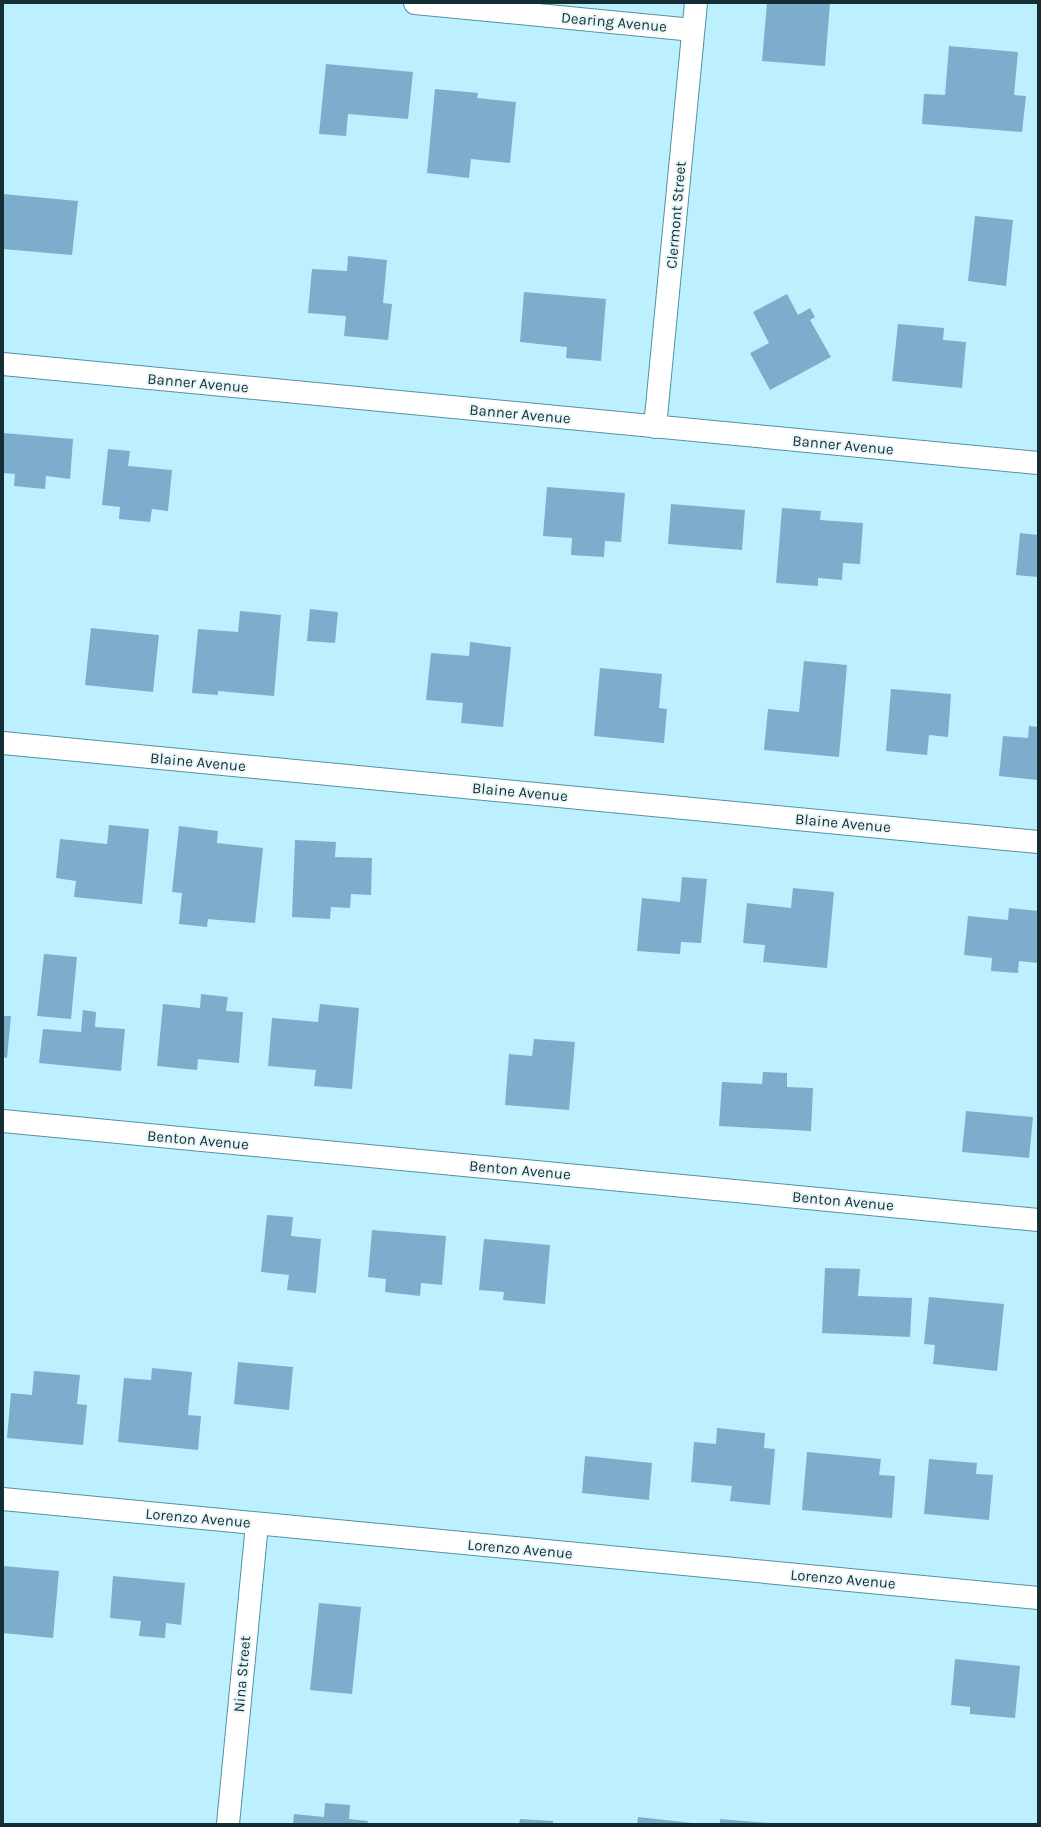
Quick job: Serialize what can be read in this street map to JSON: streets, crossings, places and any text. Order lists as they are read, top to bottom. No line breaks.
{"streets":{"street":["Dearing Avenue","Clermont Street","Banner Avenue","Blaine Avenue","Benton Avenue","Lorenzo Avenue","Nina Street"]},"crossings":[["Dearing Avenue","Clermont Street"],["Clermont Street","Banner Avenue"],["Lorenzo Avenue","Nina Street"]]}
